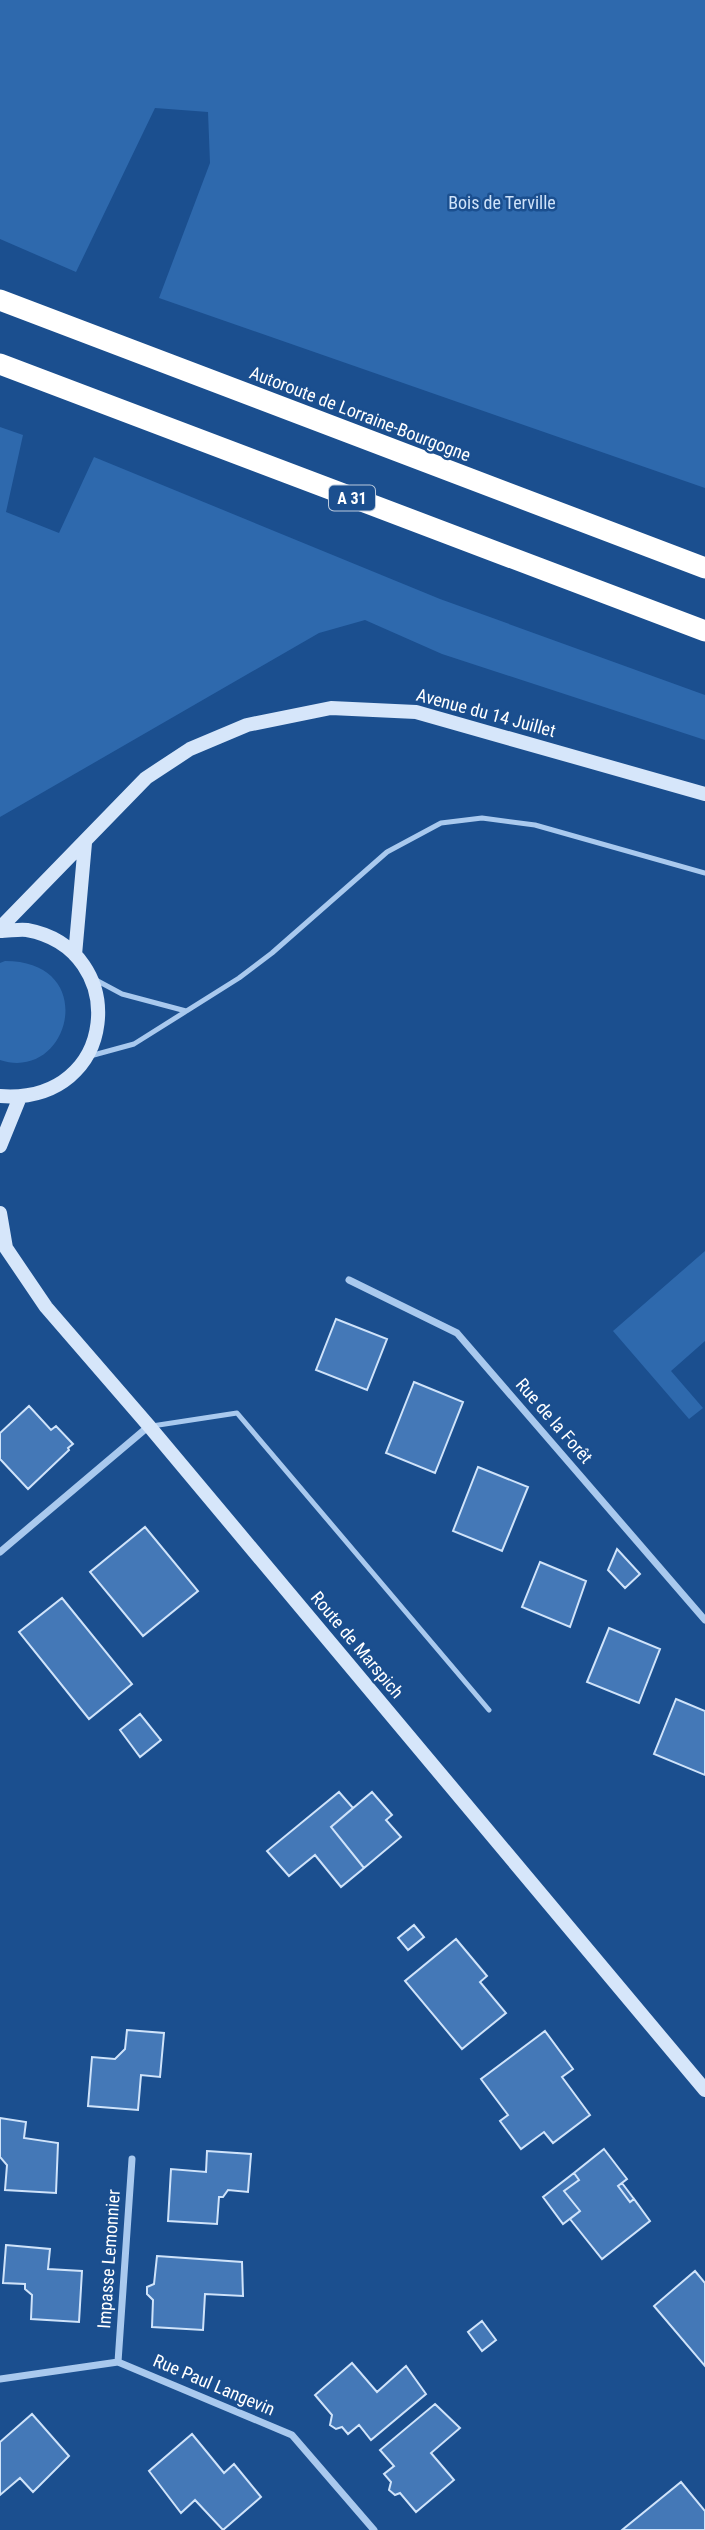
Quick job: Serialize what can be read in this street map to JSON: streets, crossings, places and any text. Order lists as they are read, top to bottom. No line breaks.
{"streets":{"highway":["Autoroute de Lorraine-Bourgogne","A 31"],"main road":["Avenue du 14 Juillet","Route de Marspich"],"street":["Rue de la Forêt","Impasse Lemonnier","Rue Paul Langevin"]},"crossings":[["Impasse Lemonnier","Rue Paul Langevin"]],"parks":["Bois de Terville"]}
